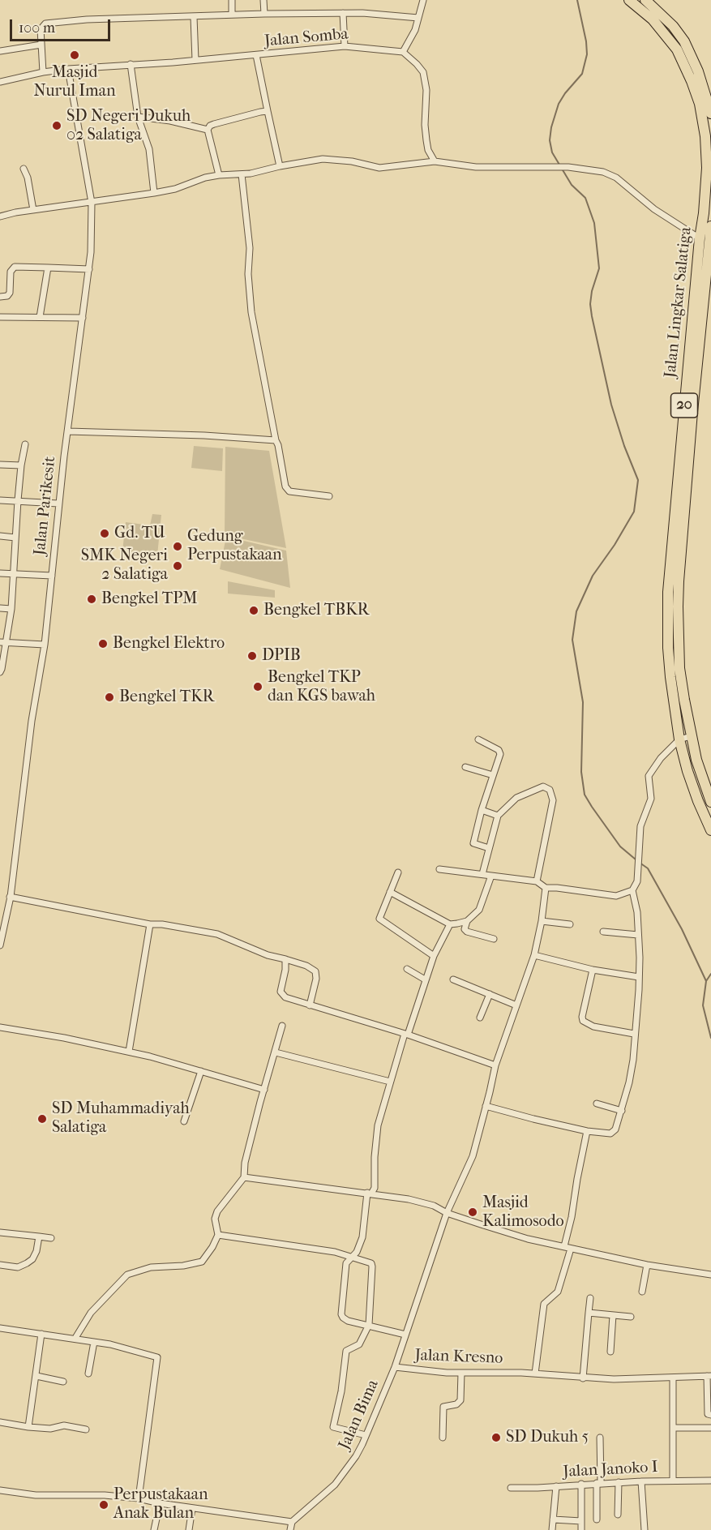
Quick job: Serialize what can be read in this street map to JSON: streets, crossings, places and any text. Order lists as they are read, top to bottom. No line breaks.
{"streets":{"highway":["Jalan Lingkar Salatiga","20"],"street":["Jalan Somba","Jalan Parikesit","Jalan Kresno","Jalan Bima","Jalan Janoko I"]},"crossings":[["Jalan Somba","Jalan Parikesit"],["Jalan Kresno","Jalan Bima"]],"places":["Masjid Nurul Iman","SD Negeri Dukuh 02 Salatiga","Gd. TU","Gedung Perpustakaan","SMK Negeri 2 Salatiga","Bengkel TPM","Bengkel TBKR","Bengkel Elektro","DPIB","Bengkel TKP dan KGS bawah","Bengkel TKR","SD Muhammadiyah Salatiga","Masjid Kalimosodo","SD Dukuh 5","Perpustakaan Anak Bulan"],"scale_bar":"100 m"}
